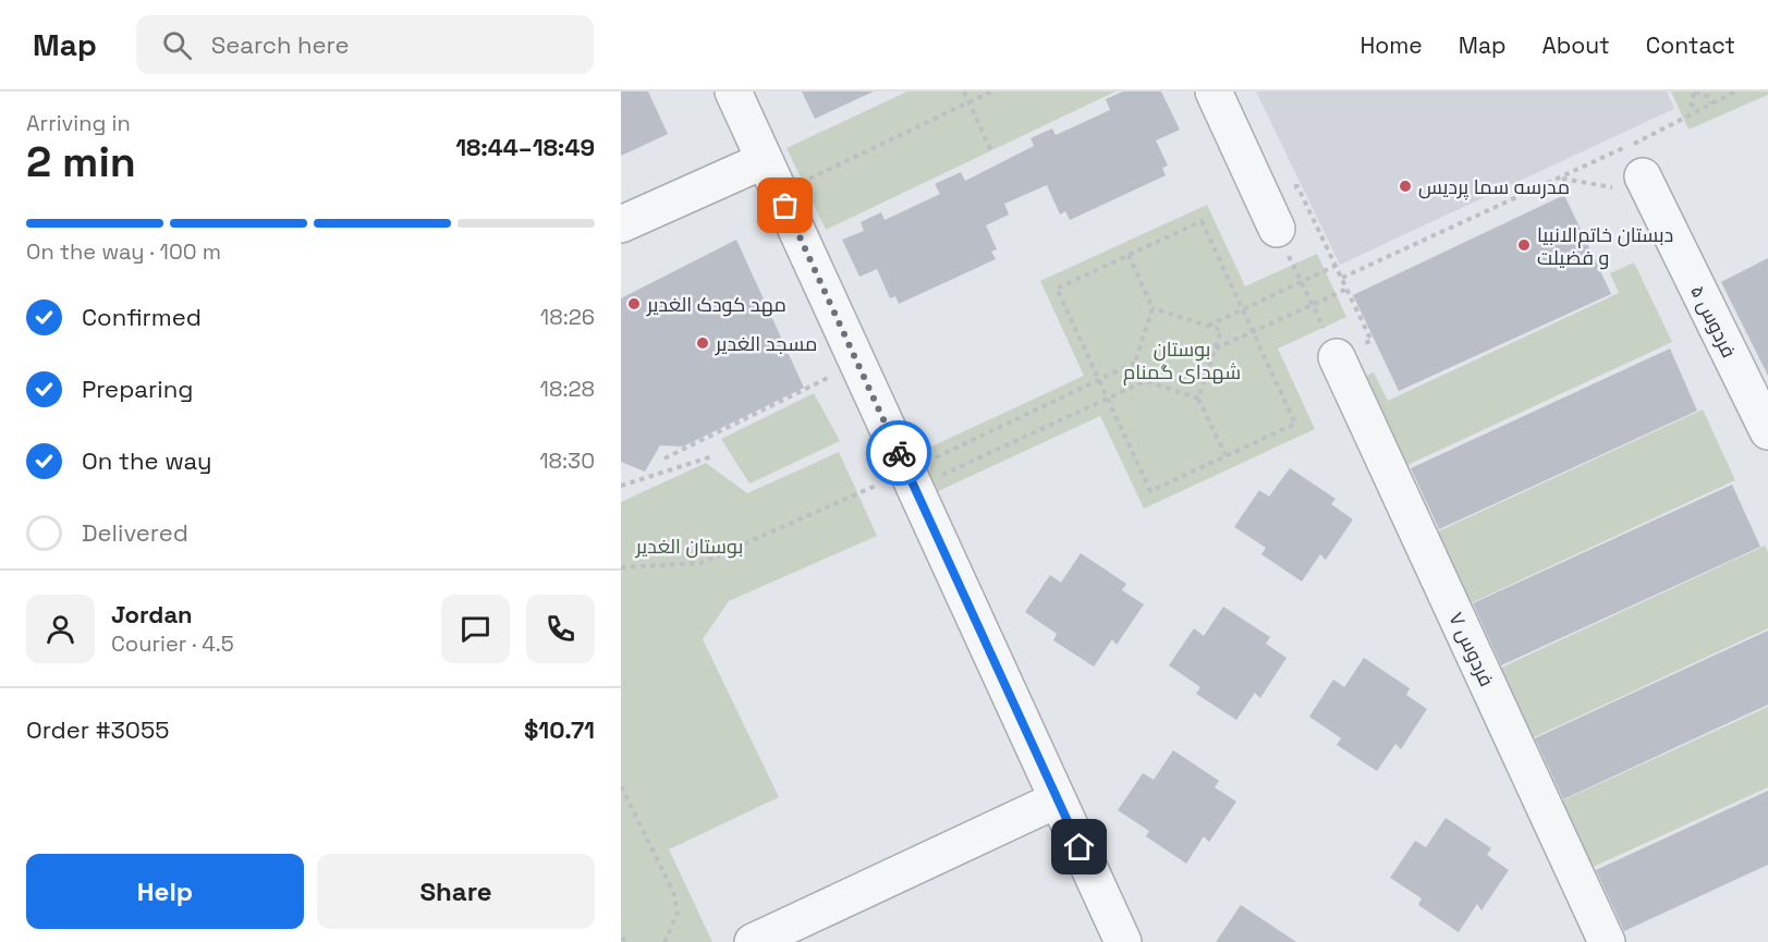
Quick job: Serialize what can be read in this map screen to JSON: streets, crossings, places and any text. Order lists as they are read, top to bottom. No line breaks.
{"streets":{"street":["فردوس ۵","فردوس ۷"]},"parks":["بوستان شهدای گمنام","بوستان الغدیر"],"places":["مدرسه سما پردیس","دبستان خاتم‌الانبیا و فضیلت","مهد کودک الغدیر","مسجد الغدیر"],"page":{"header":"Map","search":"Search here","nav":["Home","Map","About","Contact"],"heading":["2 min","Arriving in","18:44–18:49"],"panel":["Jordan","Courier · 4.5","Order #3055","$10.71"],"bar":"On the way · 100 m","list":[["Confirmed","18:26"],["Preparing","18:28"],["On the way","18:30"],"Delivered"],"buttons":["Help","Share"]}}
